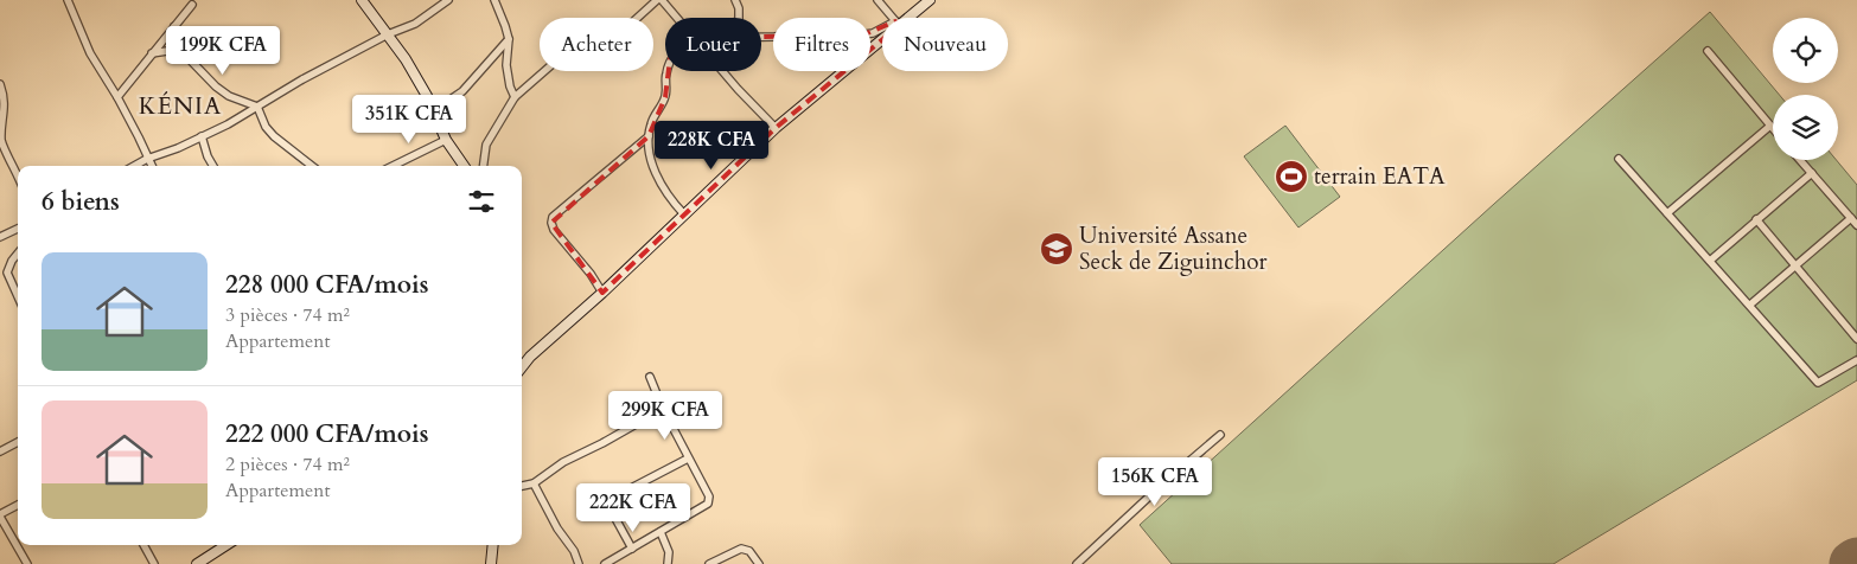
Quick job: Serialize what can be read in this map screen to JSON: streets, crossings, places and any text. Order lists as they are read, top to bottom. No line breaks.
{"districts":["KÉNIA"],"places":{"sports":["terrain EATA"],"school or university":["Université Assane Seck de Ziguinchor"]},"page":{"chip":["Acheter","Louer","Filtres","Nouveau"],"price":["199K CFA","351K CFA","228K CFA","299K CFA","156K CFA","222K CFA"],"heading":"6 biens","list":[{"name":"228 000 CFA/mois","note":"3 pièces · 74 m² · Appartement"},{"name":"222 000 CFA/mois","note":"2 pièces · 74 m² · Appartement"}]}}
